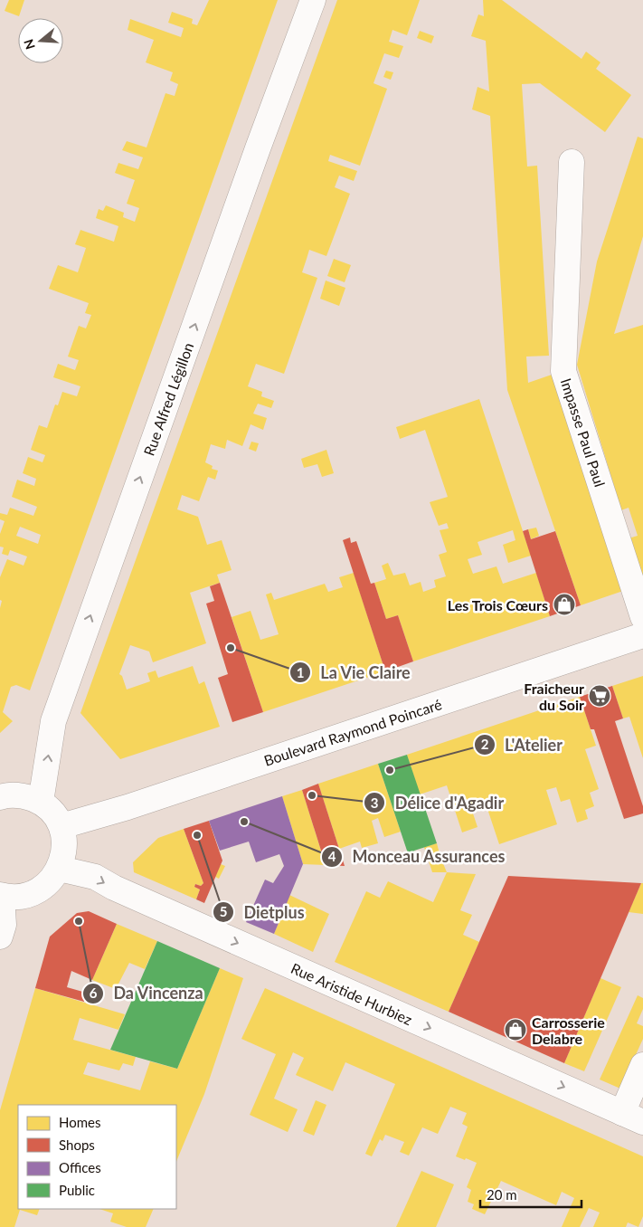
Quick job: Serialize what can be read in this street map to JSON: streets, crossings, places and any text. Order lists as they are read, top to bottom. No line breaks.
{"streets":{"street":["Rue Alfred Légillon","Impasse Paul Paul","Boulevard Raymond Poincaré","Rue Aristide Hurbiez"]},"one_way":["Rue Alfred Légillon","Rue Aristide Hurbiez"],"places":{"shop":["Les Trois Cœurs","Carrosserie Delabre"],"other":["La Vie Claire","L'Atelier","Délice d'Agadir","Monceau Assurances","Dietplus","Da Vincenza"],"supermarket":["Fraicheur du Soir"]},"legend":["Homes","Shops","Offices","Public"],"scale_bar":"20 m","north":"left"}
